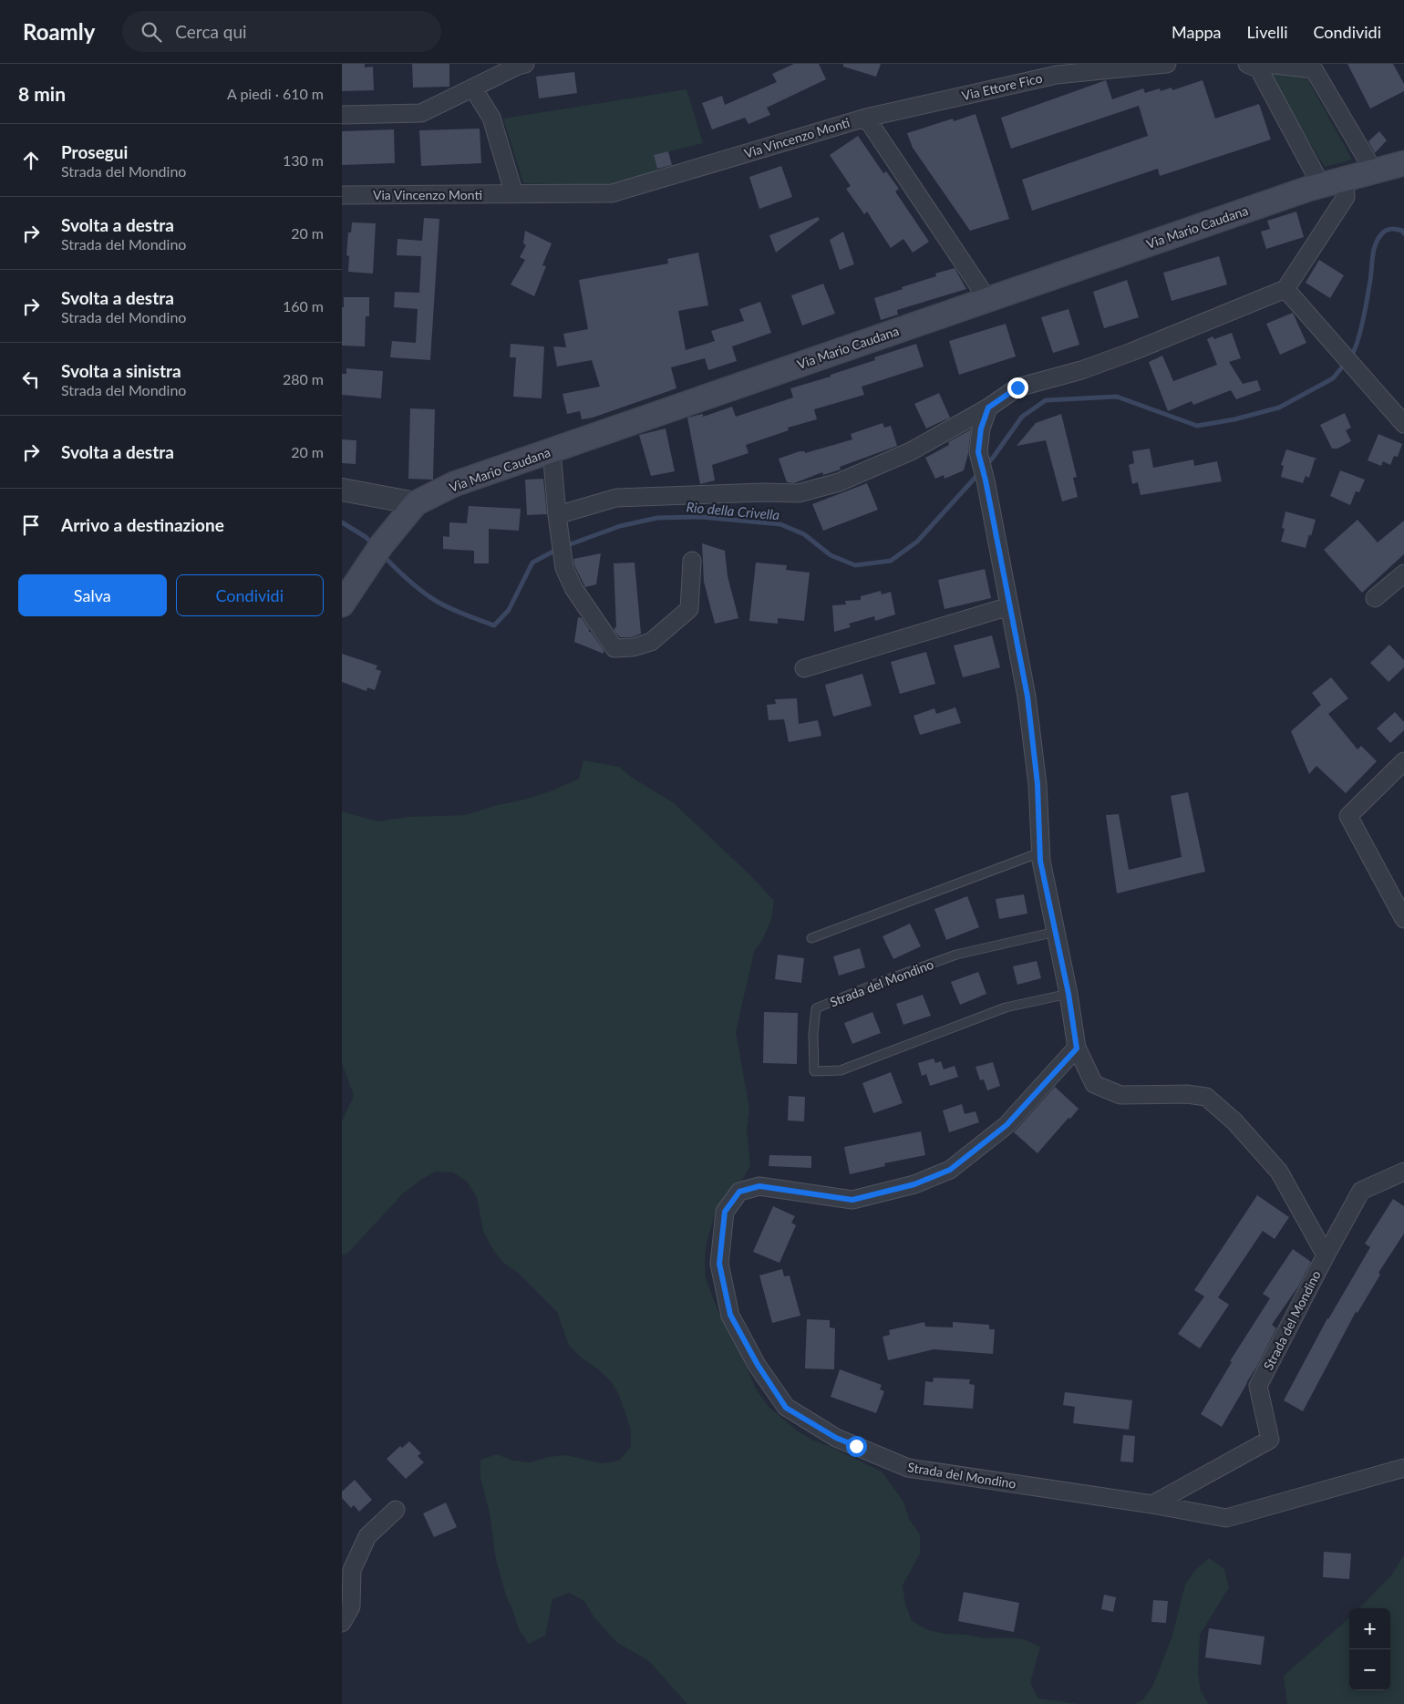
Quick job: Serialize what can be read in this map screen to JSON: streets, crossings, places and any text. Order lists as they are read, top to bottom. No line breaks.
{"streets":{"main road":["Via Mario Caudana"],"street":["Via Ettore Fico","Via Vincenzo Monti","Strada del Mondino"]},"crossings":[["Via Ettore Fico","Via Vincenzo Monti"],["Via Vincenzo Monti","Via Mario Caudana"]],"water":["Rio della Crivella"],"page":{"header":"Roamly","search":"Cerca qui","nav":["Mappa","Livelli","Condividi"],"heading":["8 min","A piedi · 610 m"],"list":[["Prosegui","Strada del Mondino","130 m"],["Svolta a destra","Strada del Mondino","20 m"],["Svolta a destra","Strada del Mondino","160 m"],["Svolta a sinistra","Strada del Mondino","280 m"],["Svolta a destra","20 m"],"Arrivo a destinazione"],"buttons":["Salva","Condividi"],"map_buttons":["+","−"]}}
